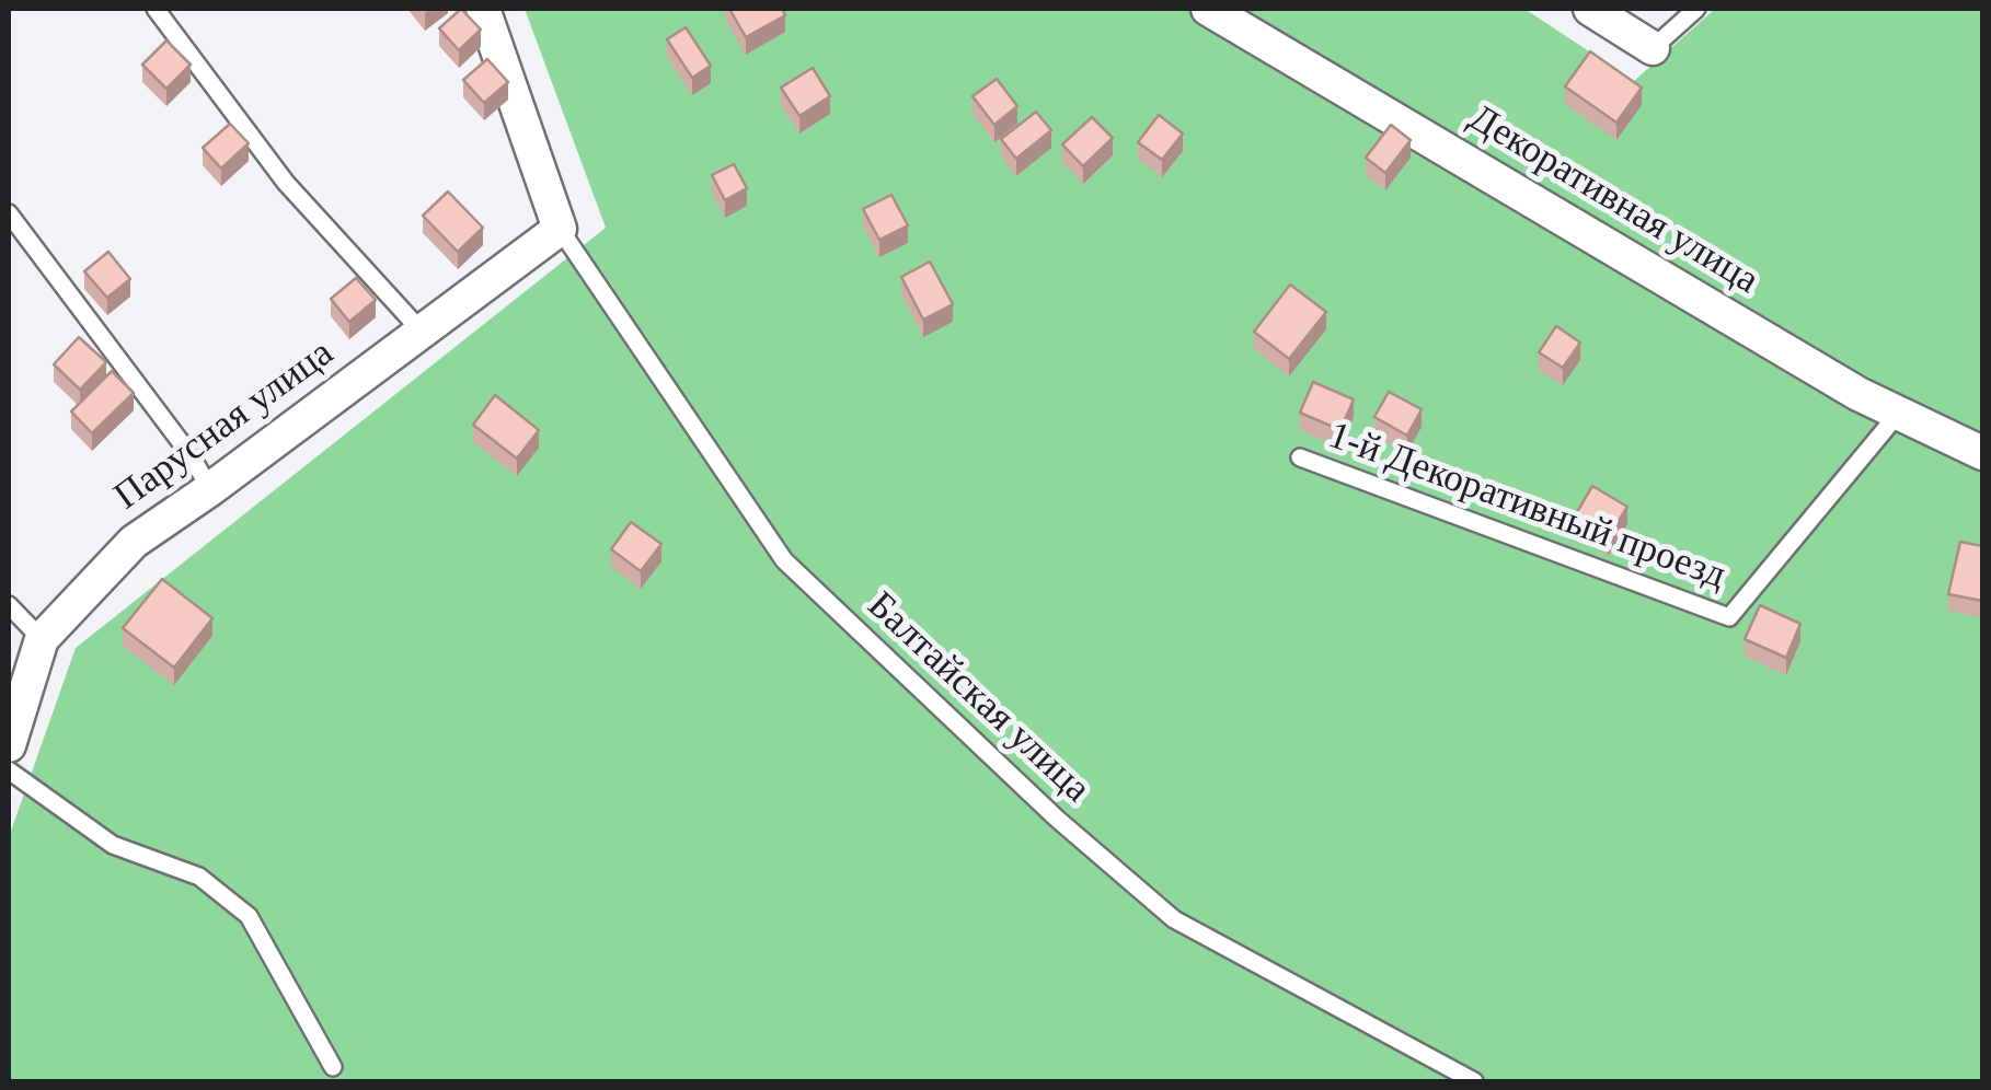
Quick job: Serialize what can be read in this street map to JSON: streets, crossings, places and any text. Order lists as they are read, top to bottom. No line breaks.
{"streets":{"street":["Декоративная улица","Парусная улица"],"lane":["1-й Декоративный проезд","Балтайская улица"]},"crossings":[["Декоративная улица","1-й Декоративный проезд"],["Парусная улица","Балтайская улица"]]}
